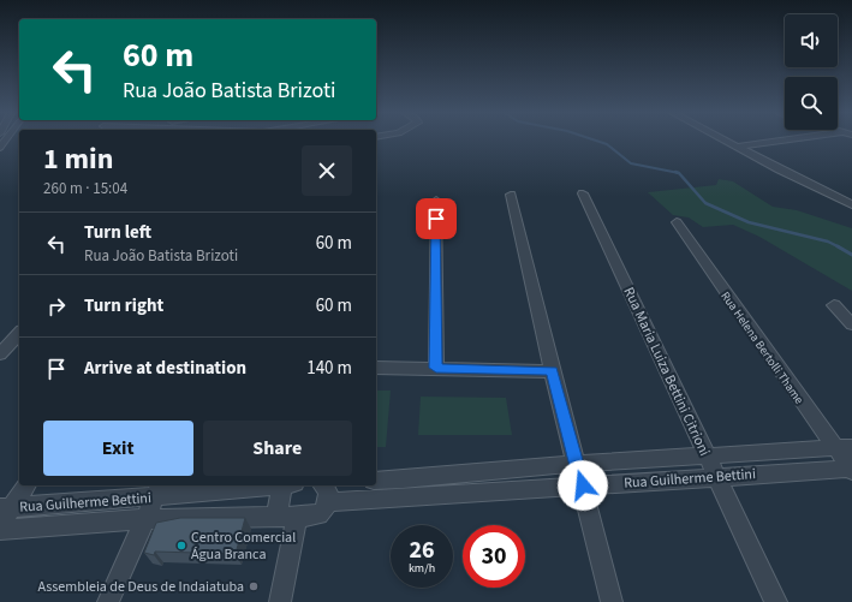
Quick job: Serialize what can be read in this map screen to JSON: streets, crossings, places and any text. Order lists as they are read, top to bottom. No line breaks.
{"streets":{"street":["Rua Helena Bertolli Thame","Rua Maria Luiza Bettini Citrioni","Rua Guilherme Bettini"]},"crossings":[["Rua Helena Bertolli Thame","Rua Guilherme Bettini"],["Rua Maria Luiza Bettini Citrioni","Rua Guilherme Bettini"]],"places":["Centro Comercial Água Branca","Assembleia de Deus de Indaiatuba"],"page":{"turn":["60 m","Rua João Batista Brizoti"],"heading":["1 min","260 m · 15:04"],"list":[{"name":"Turn left","note":"Rua João Batista Brizoti","value":"60 m"},{"name":"Turn right","value":"60 m"},{"name":"Arrive at destination","value":"140 m"}],"buttons":["Exit","Share"],"speed":"26 km/h","limit":"30"}}
